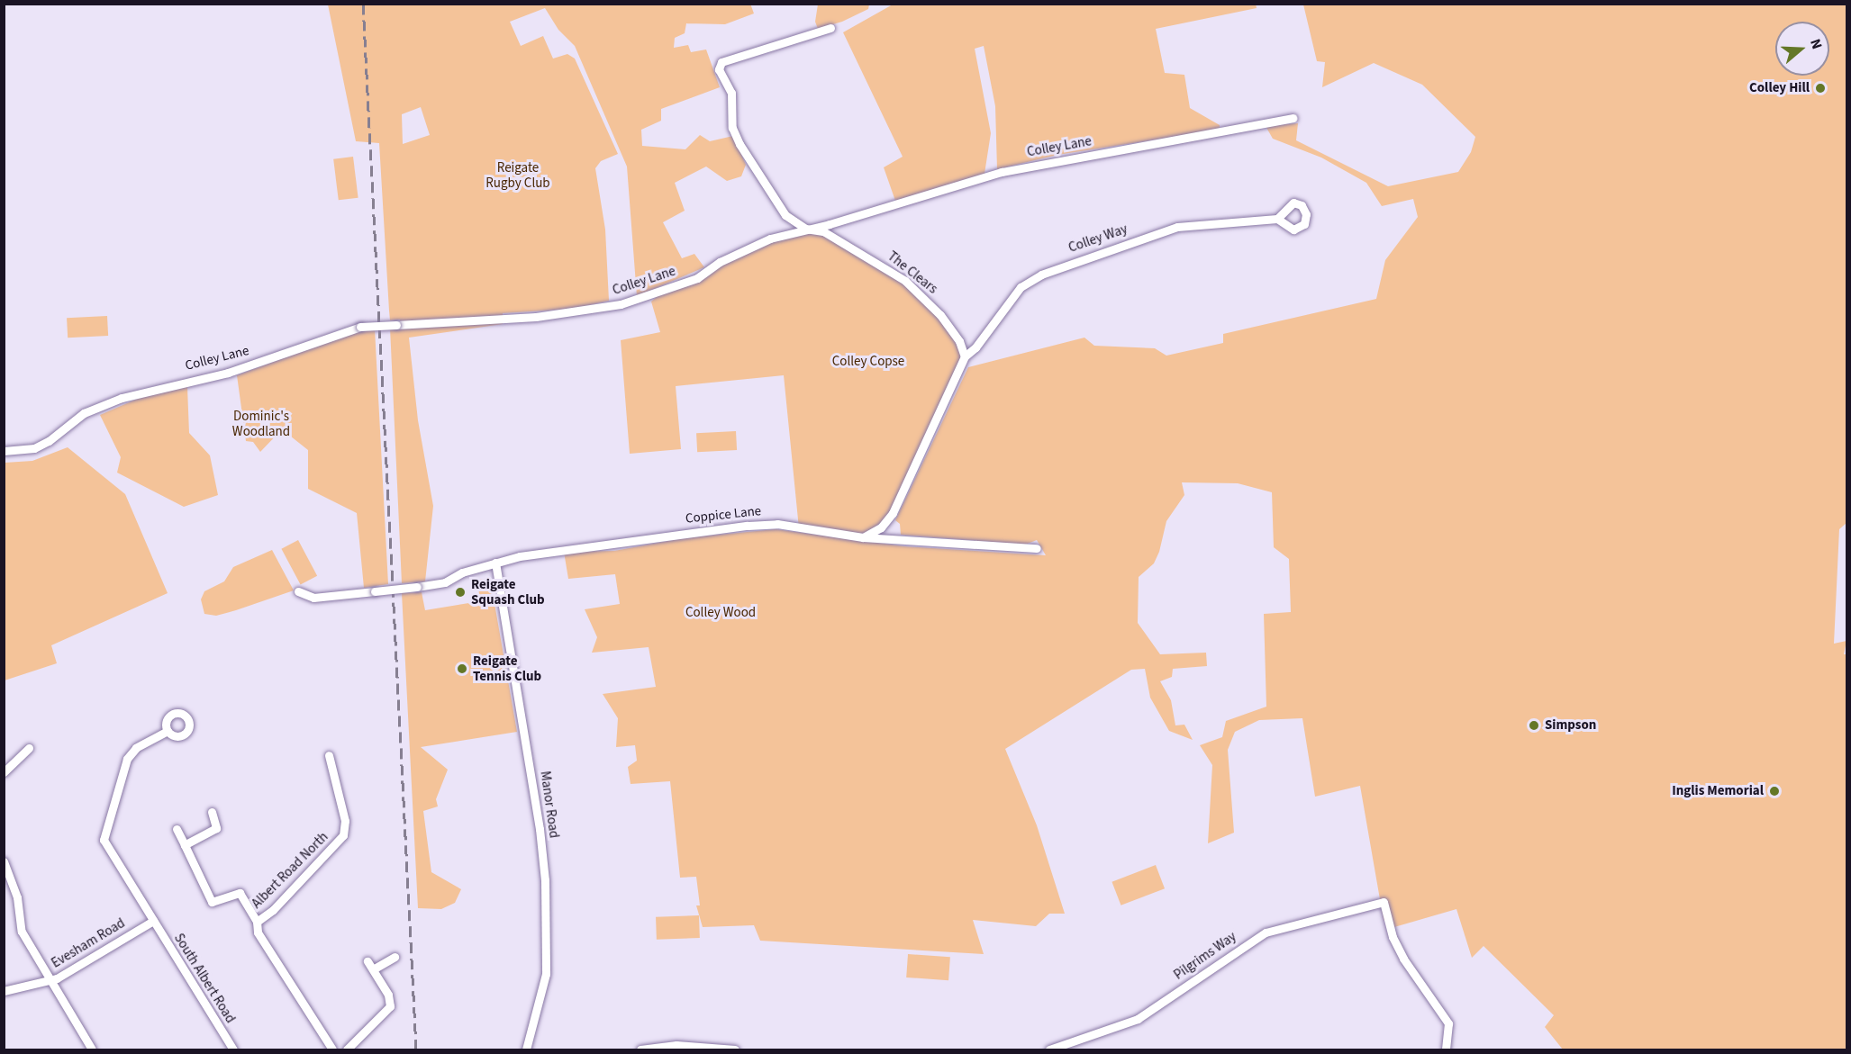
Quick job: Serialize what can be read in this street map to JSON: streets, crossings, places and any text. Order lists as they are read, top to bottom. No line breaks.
{"streets":{"street":["Colley Lane","Colley Way","The Clears","Coppice Lane","Manor Road","Albert Road North","Evesham Road","Pilgrims Way","South Albert Road"]},"crossings":[["Colley Lane","The Clears"],["Colley Way","The Clears"],["Coppice Lane","Manor Road"],["Evesham Road","South Albert Road"]],"parks":["Reigate Rugby Club","Colley Copse","Dominic's Woodland","Colley Wood"],"places":["Colley Hill","Reigate Squash Club","Reigate Tennis Club","Simpson","Inglis Memorial"],"north":"right"}
